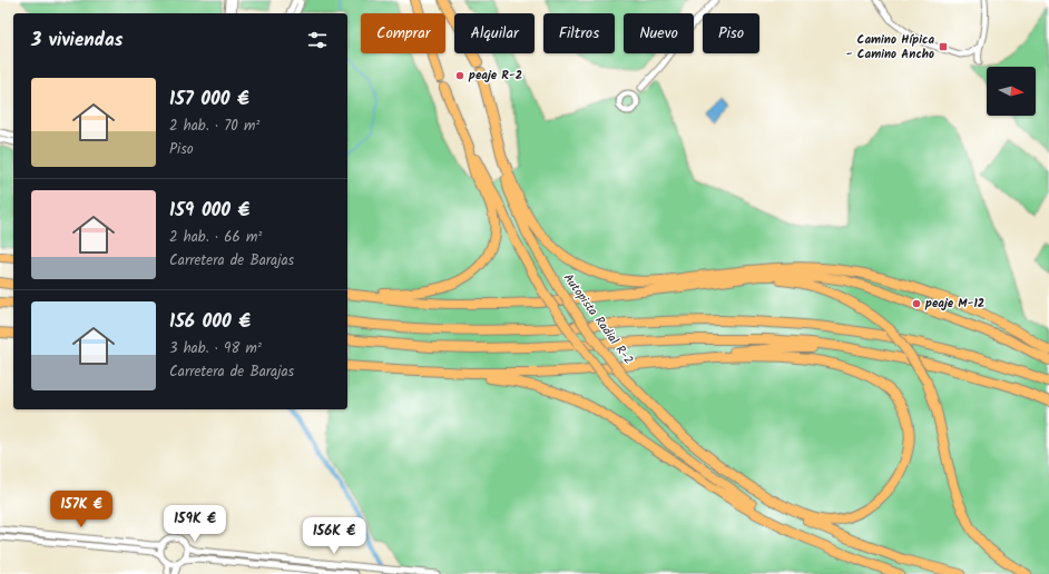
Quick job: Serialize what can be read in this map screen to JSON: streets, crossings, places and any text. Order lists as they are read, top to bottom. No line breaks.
{"streets":{"highway":["Autopista Radial R-2"]},"places":{"transit":["Camino Hípica - Camino Ancho"],"other":["peaje R-2","peaje M-12"]},"north":"right","page":{"chip":["Comprar","Alquilar","Filtros","Nuevo","Piso"],"heading":"3 viviendas","list":[{"name":"157 000 €","note":"2 hab. · 70 m² · Piso"},{"name":"159 000 €","note":"2 hab. · 66 m² · Carretera de Barajas"},{"name":"156 000 €","note":"3 hab. · 98 m² · Carretera de Barajas"}],"price":["157K €","159K €","156K €"]}}
